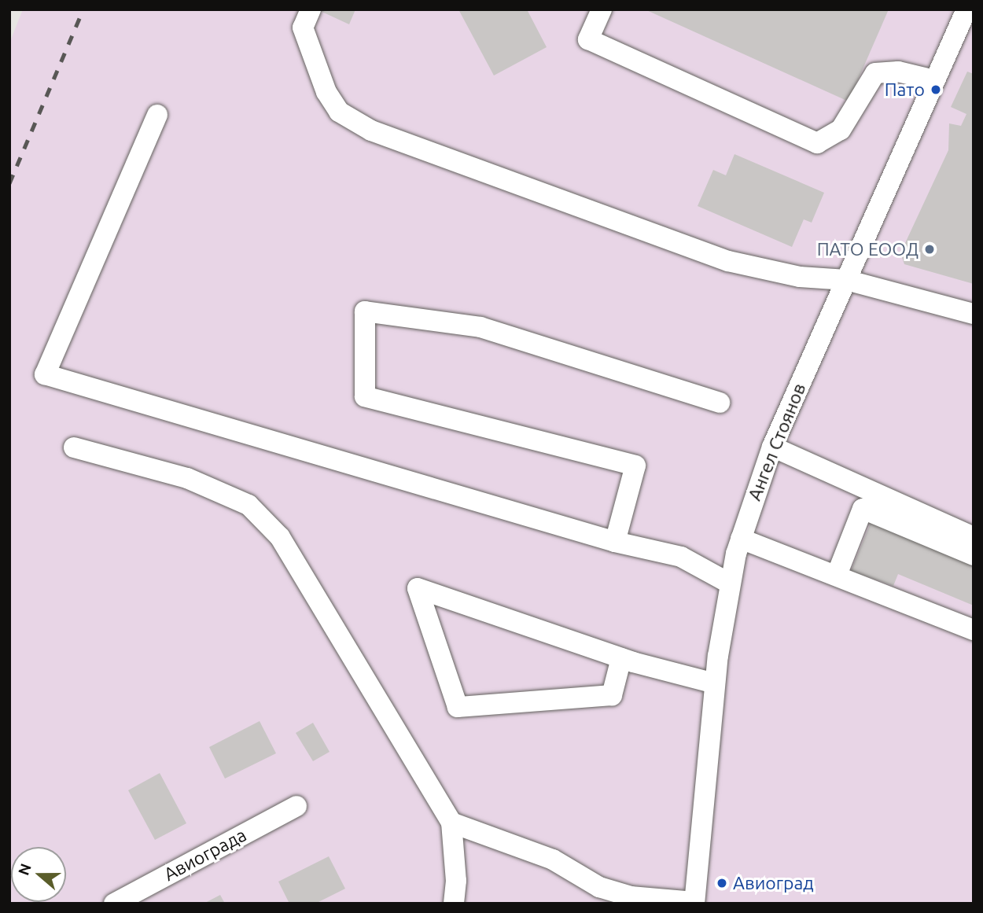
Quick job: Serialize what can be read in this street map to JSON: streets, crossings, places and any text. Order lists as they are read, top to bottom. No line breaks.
{"streets":{"street":["Ангел Стоянов","Авиограда"]},"places":["Пато","ПАТО ЕООД","Авиоград"],"north":"left"}
